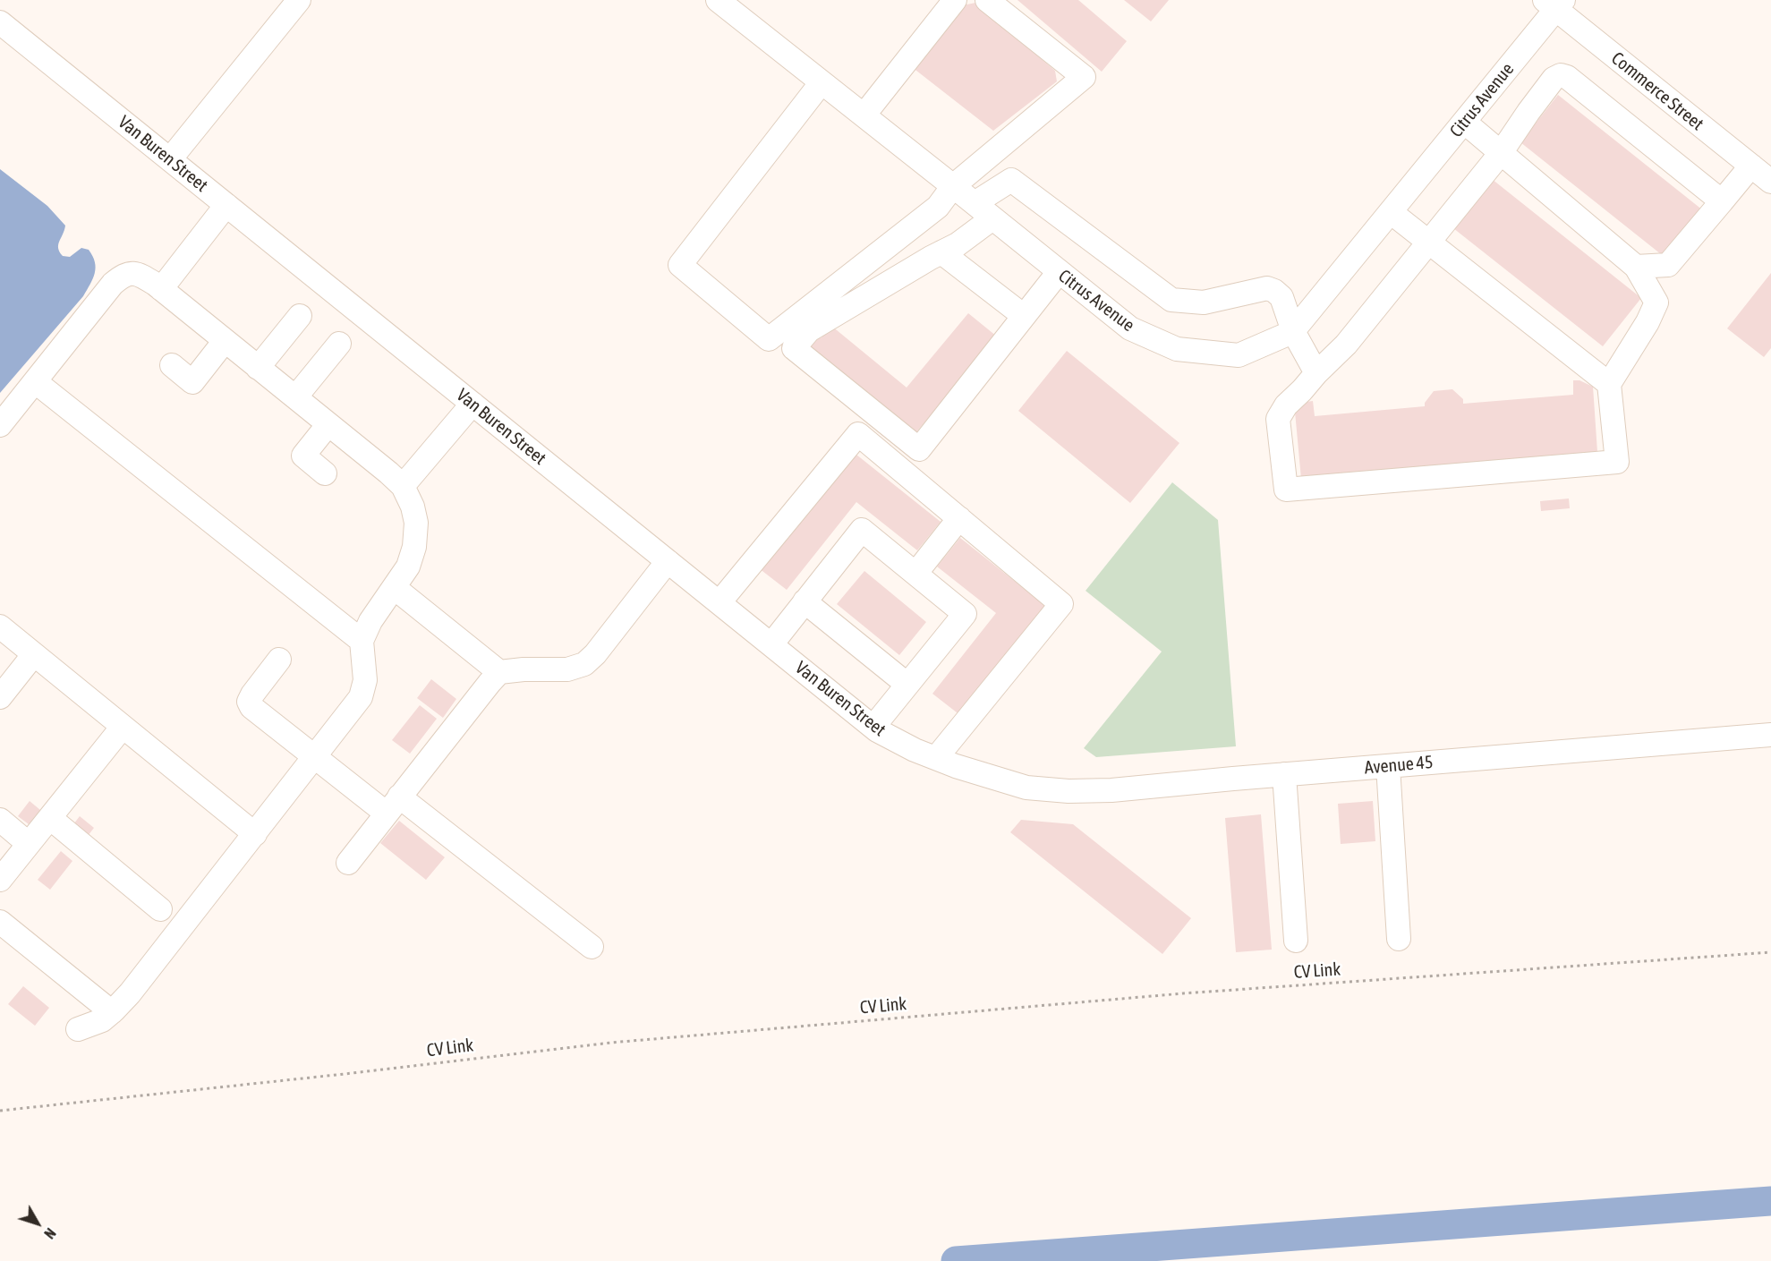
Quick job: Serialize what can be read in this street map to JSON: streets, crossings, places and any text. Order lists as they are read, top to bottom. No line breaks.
{"streets":{"street":["Commerce Street","Citrus Avenue","Van Buren Street","Avenue 45"],"path":["CV Link"]},"crossings":[["Commerce Street","Citrus Avenue"],["Van Buren Street","Avenue 45"]],"north":"bottom right"}
